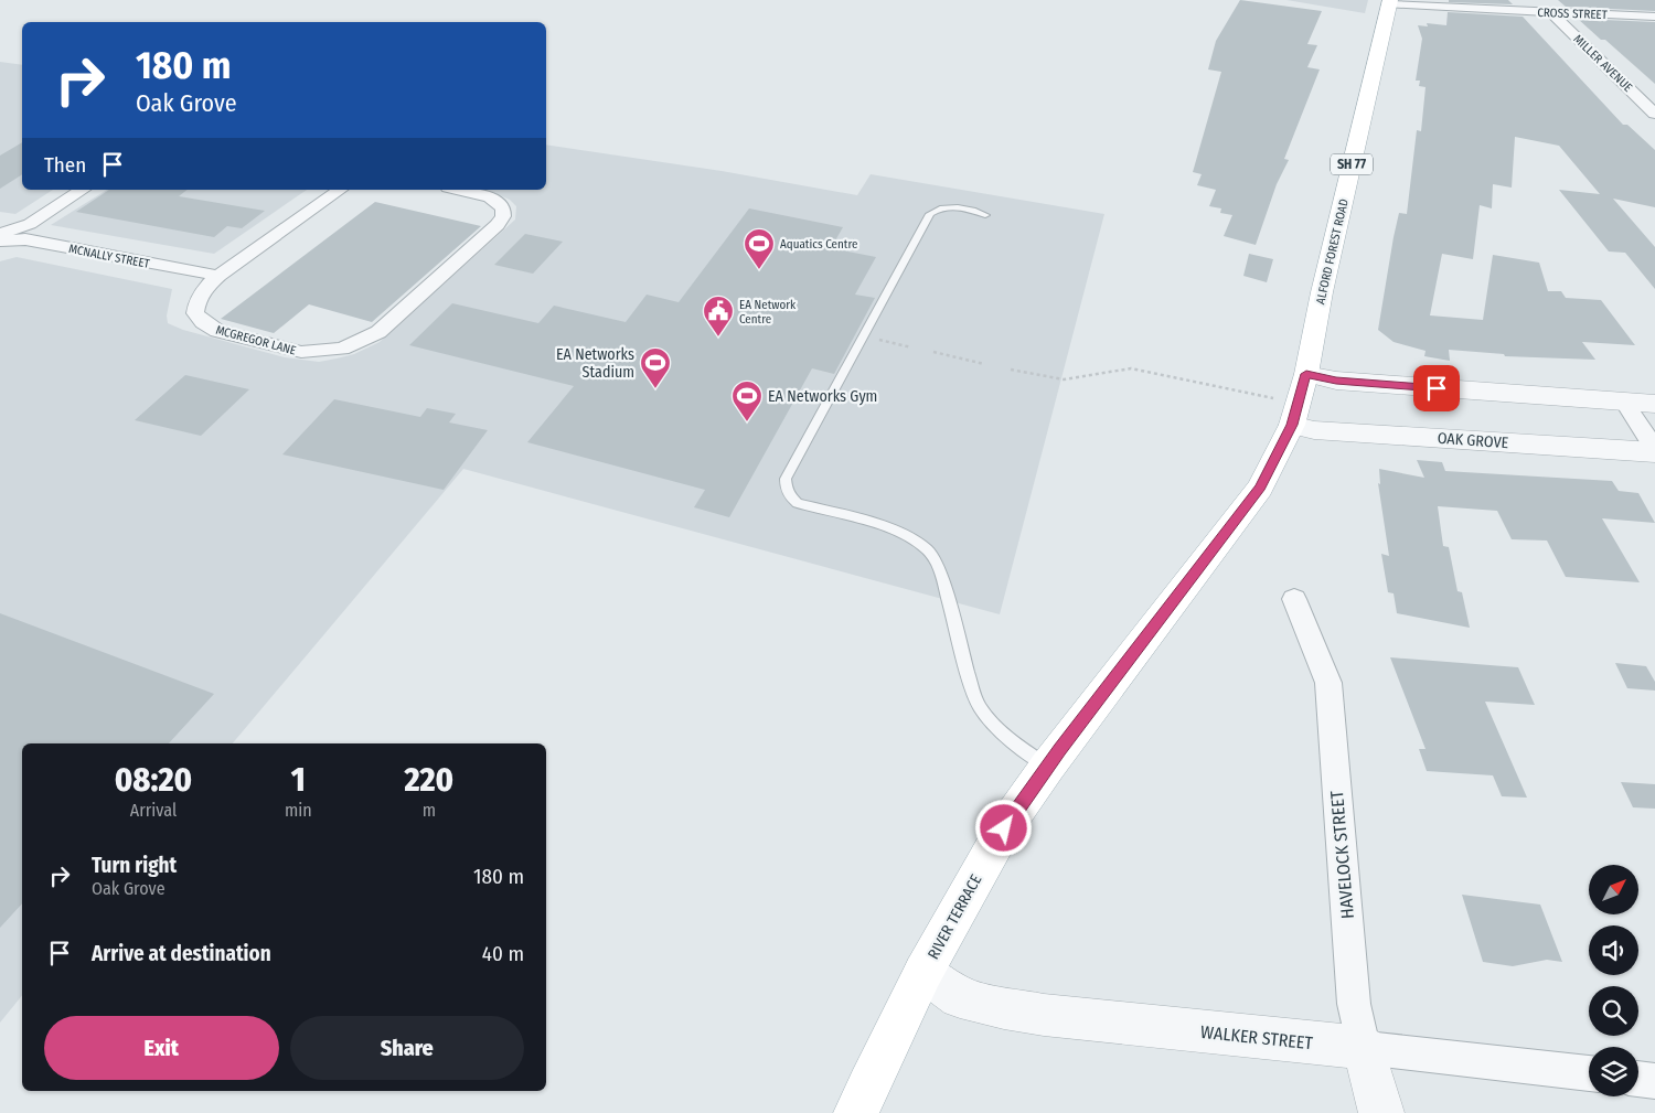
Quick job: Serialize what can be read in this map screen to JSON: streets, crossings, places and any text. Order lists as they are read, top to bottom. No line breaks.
{"streets":{"main road":["SH 77","ALFORD FOREST ROAD","RIVER TERRACE"],"street":["CROSS STREET","MILLER AVENUE","MCNALLY STREET","MCGREGOR LANE","OAK GROVE","HAVELOCK STREET","WALKER STREET"]},"crossings":[["CROSS STREET","MILLER AVENUE"],["CROSS STREET","ALFORD FOREST ROAD"],["ALFORD FOREST ROAD","RIVER TERRACE"],["MCNALLY STREET","MCGREGOR LANE"],["OAK GROVE","RIVER TERRACE"],["HAVELOCK STREET","WALKER STREET"],["RIVER TERRACE","WALKER STREET"]],"places":{"sports":["Aquatics Centre","EA Networks Stadium","EA Networks Gym"],"public building":["EA Network Centre"]},"north":"top right","page":{"turn":["180 m","Oak Grove"],"then":"Then","eta":["08:20","Arrival","1","min","220","m"],"list":[{"name":"Turn right","note":"Oak Grove","value":"180 m"},{"name":"Arrive at destination","value":"40 m"}],"buttons":["Exit","Share"]}}
